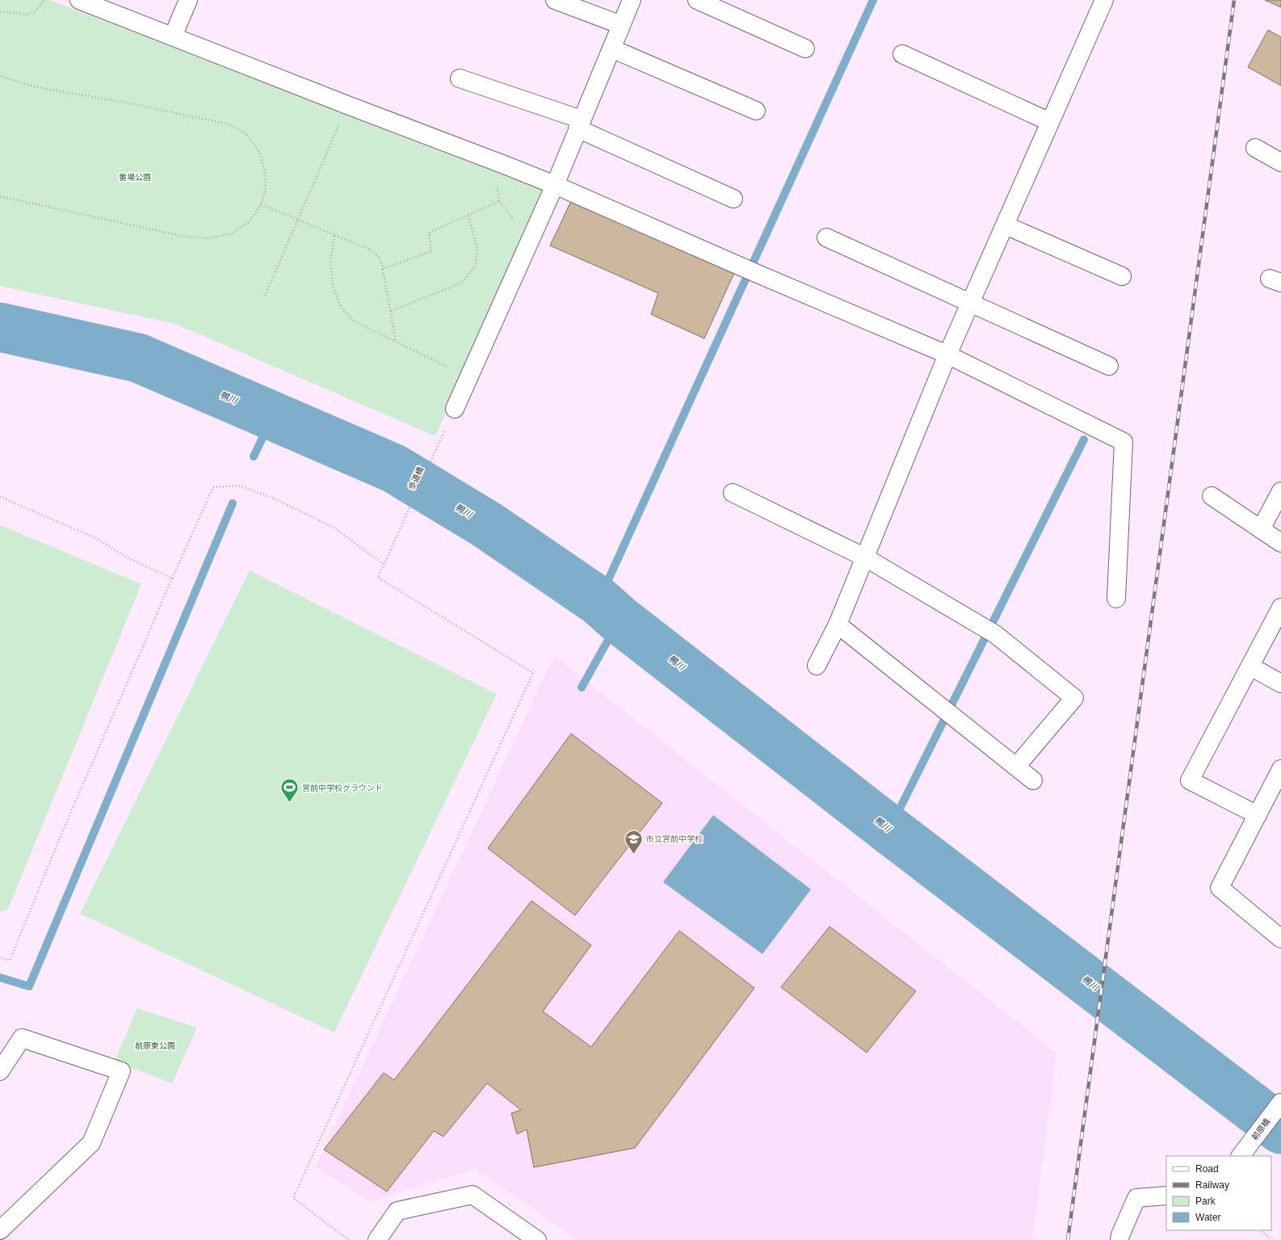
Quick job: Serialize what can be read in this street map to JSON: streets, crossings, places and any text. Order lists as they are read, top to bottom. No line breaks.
{"streets":{"street":["前原橋"],"path":["歩道橋"]},"water":["鴨川"],"parks":["番場公園","前原東公園"],"places":{"sports":["宮前中学校グラウンド"],"school or university":["市立宮前中学校"]},"legend":["Road","Railway","Park","Water"]}
